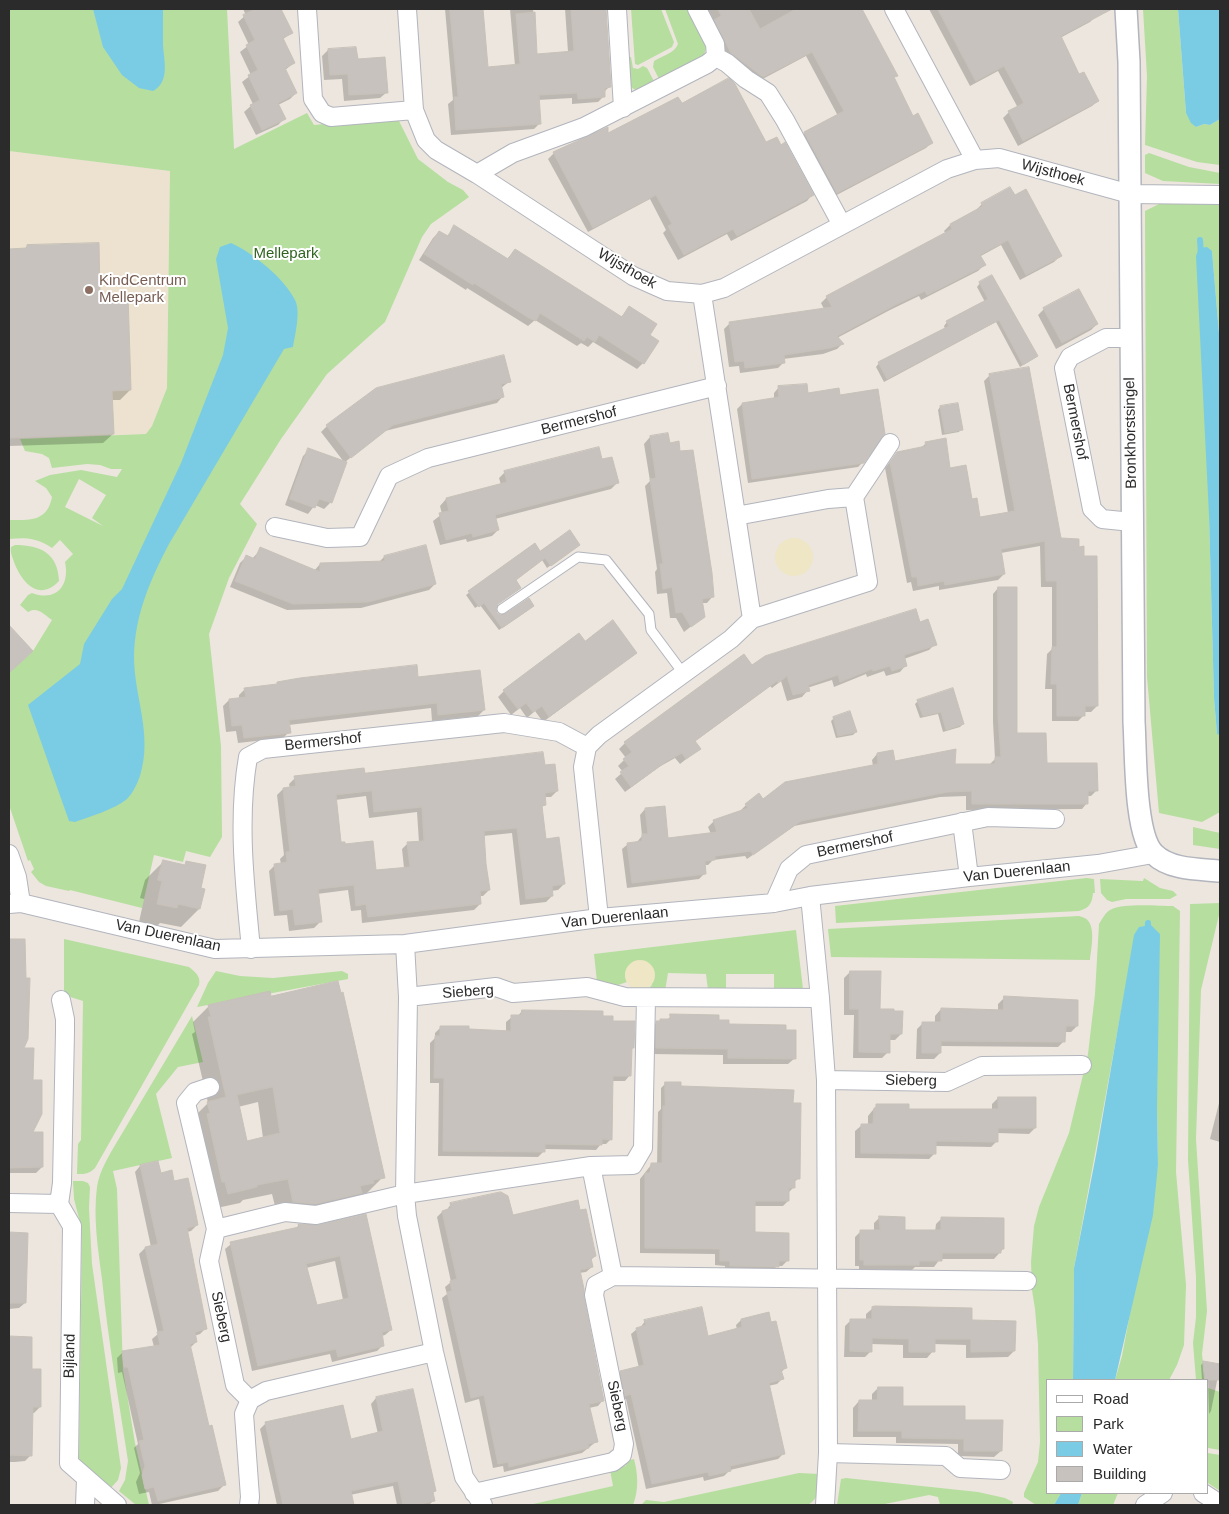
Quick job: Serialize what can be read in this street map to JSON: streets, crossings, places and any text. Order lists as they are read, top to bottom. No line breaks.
{"streets":{"street":["Wijsthoek","Bermershof","Bronkhorstsingel","Van Duerenlaan","Sieberg","Bijland"]},"crossings":[["Wijsthoek","Bronkhorstsingel"],["Bermershof","Bronkhorstsingel"],["Bermershof","Van Duerenlaan"],["Bronkhorstsingel","Van Duerenlaan"],["Van Duerenlaan","Sieberg"]],"parks":["Mellepark"],"places":["KindCentrum Mellepark"],"legend":["Road","Park","Water","Building"]}
